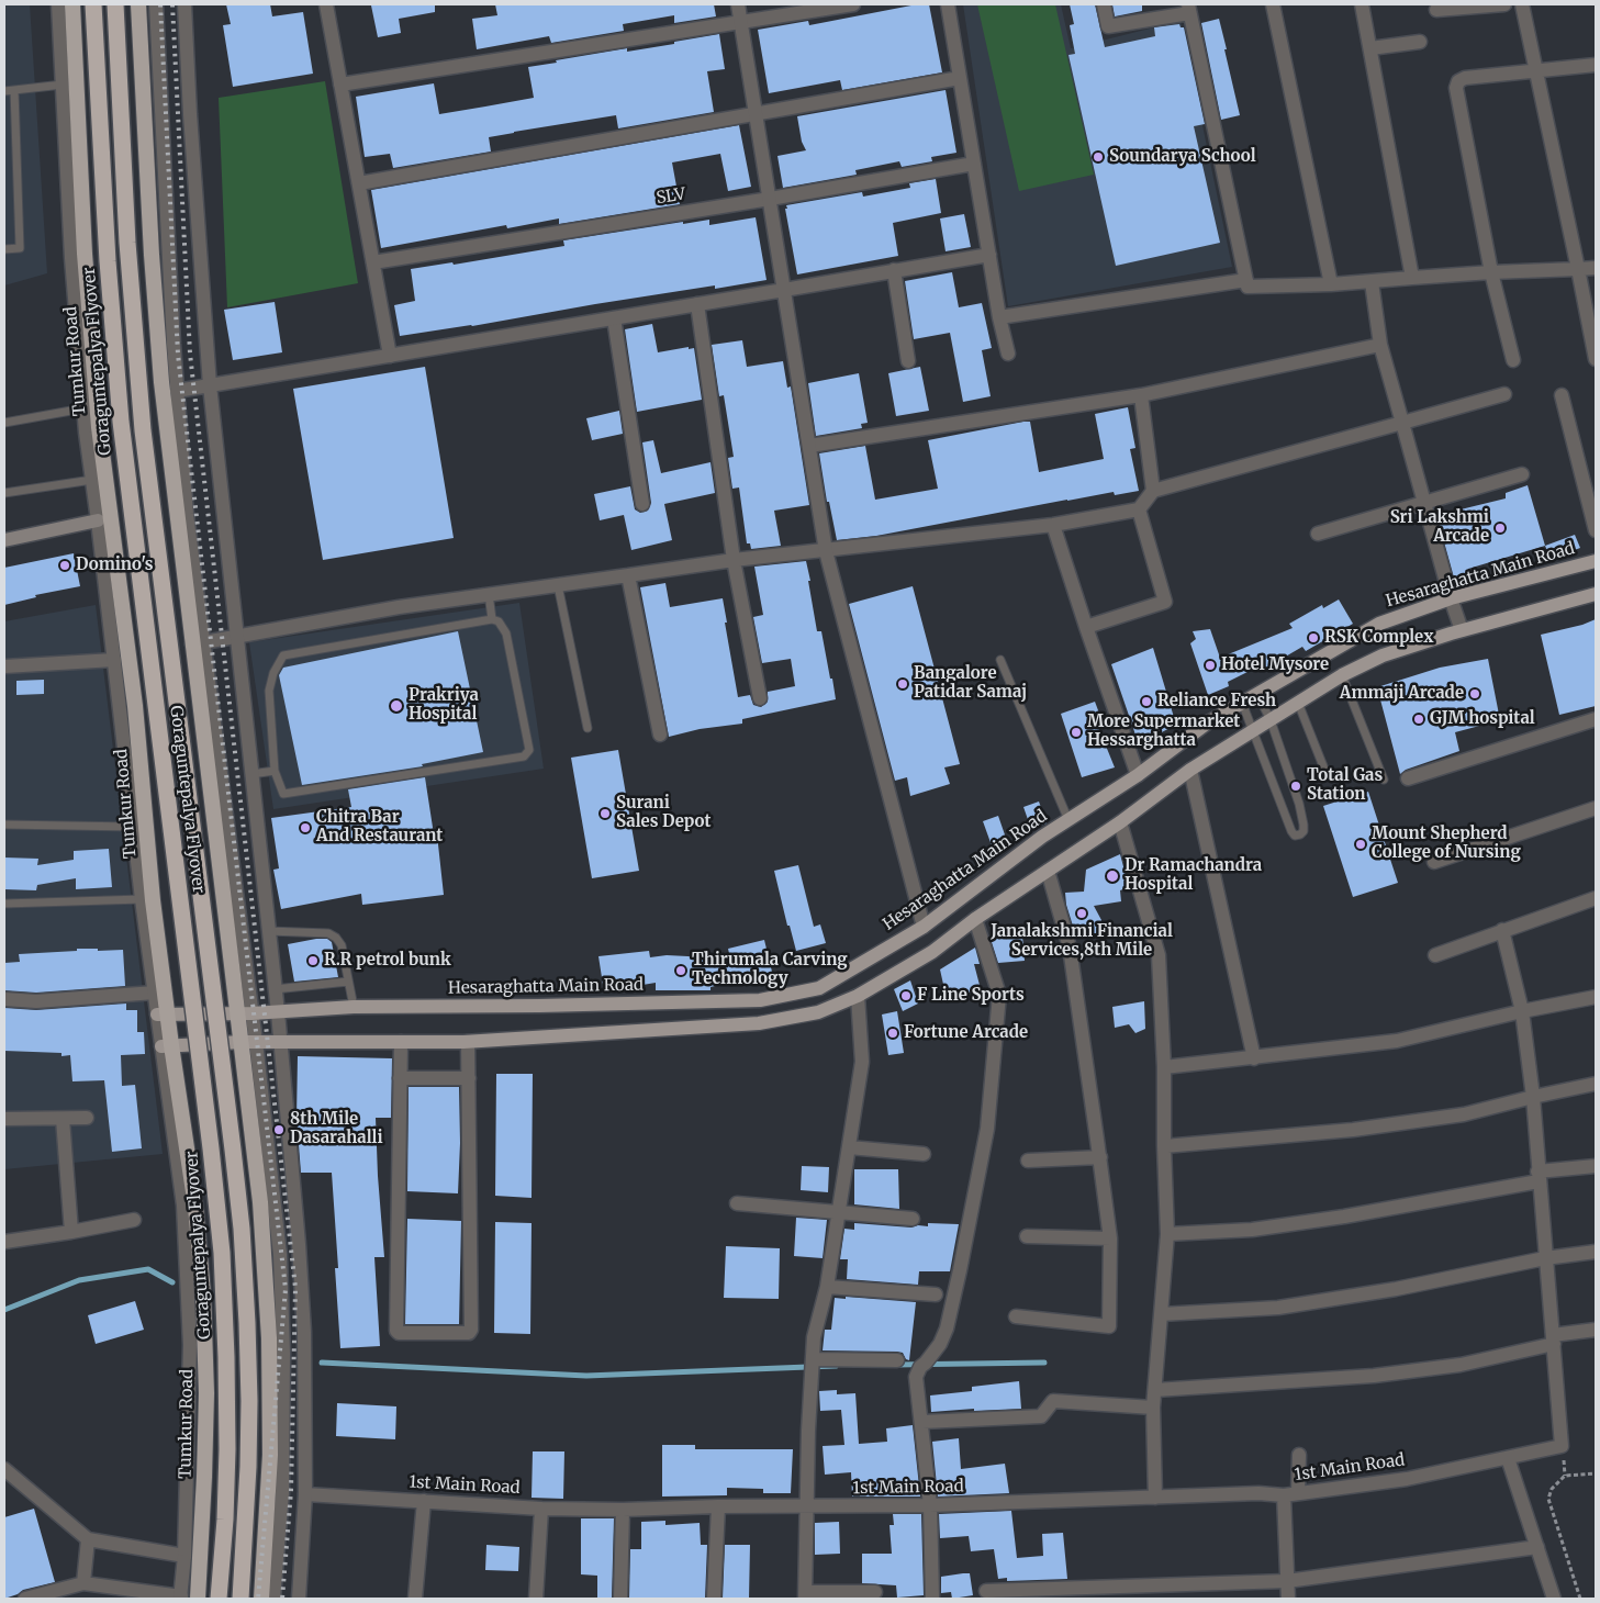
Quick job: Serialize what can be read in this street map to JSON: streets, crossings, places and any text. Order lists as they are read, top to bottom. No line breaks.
{"streets":{"highway":["Tumkur Road","Goraguntepalya Flyover"],"main road":["Hesaraghatta Main Road"],"street":["SLV","1st Main Road"]},"crossings":[["Tumkur Road","Hesaraghatta Main Road"]],"places":["Soundarya School","Sri Lakshmi Arcade","Domino's","RSK Complex","Hotel Mysore","Bangalore Patidar Samaj","Ammaji Arcade","Reliance Fresh","Prakriya Hospital","GJM hospital","More Supermarket Hessarghatta","Total Gas Station","Surani Sales Depot","Chitra Bar And Restaurant","Mount Shepherd College of Nursing","Dr Ramachandra Hospital","Janalakshmi Financial Services,8th Mile","R.R petrol bunk","Thirumala Carving Technology","F Line Sports","Fortune Arcade","8th Mile Dasarahalli"]}
